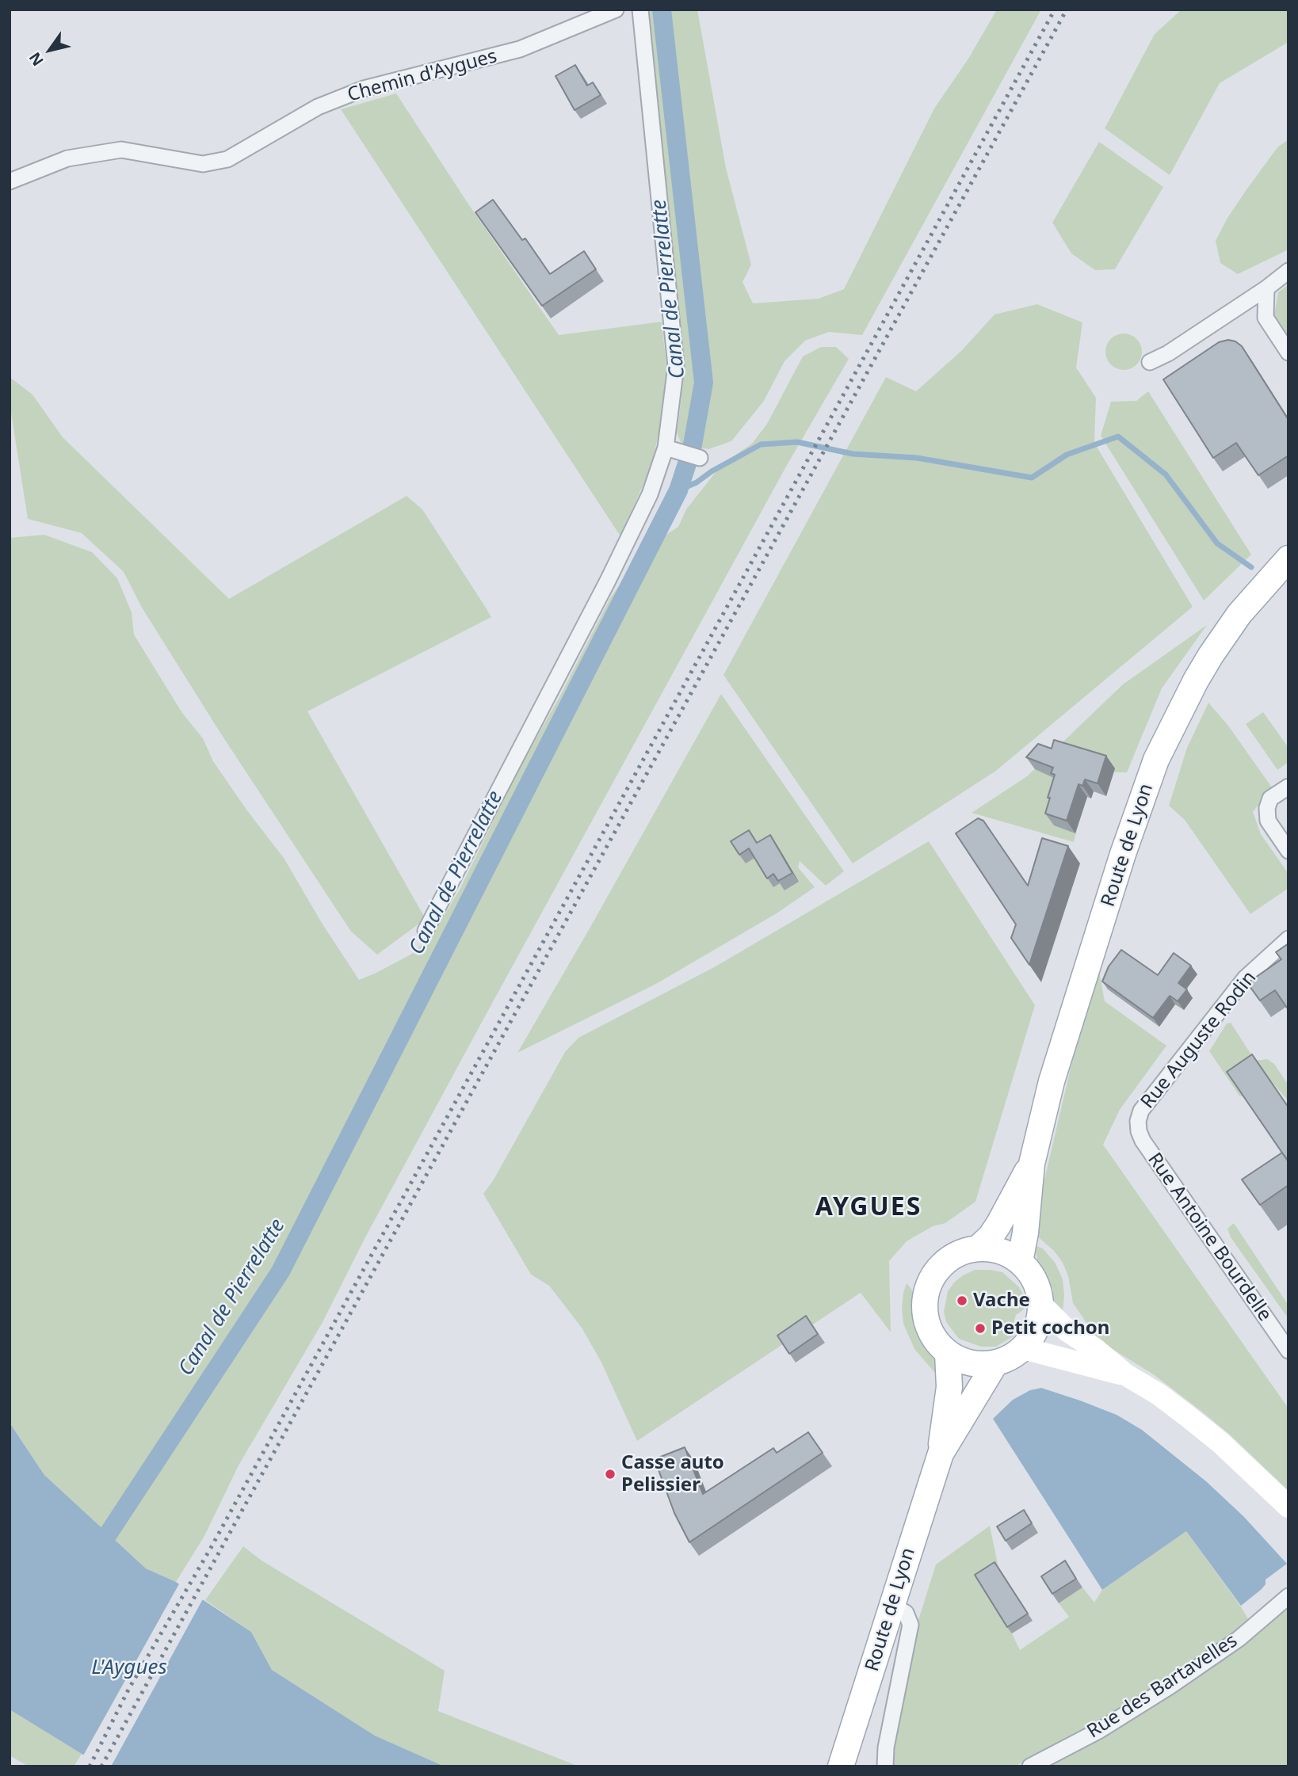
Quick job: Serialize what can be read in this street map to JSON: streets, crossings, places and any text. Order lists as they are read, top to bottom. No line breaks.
{"streets":{"main road":["Route de Lyon"],"street":["Chemin d'Aygues","Rue Auguste Rodin","Rue Antoine Bourdelle","Rue des Bartavelles"]},"crossings":[["Rue Auguste Rodin","Rue Antoine Bourdelle"]],"districts":["AYGUES"],"water":["Canal de Pierrelatte","L'Aygues"],"places":["Vache","Petit cochon","Casse auto Pelissier"],"north":"bottom left"}
